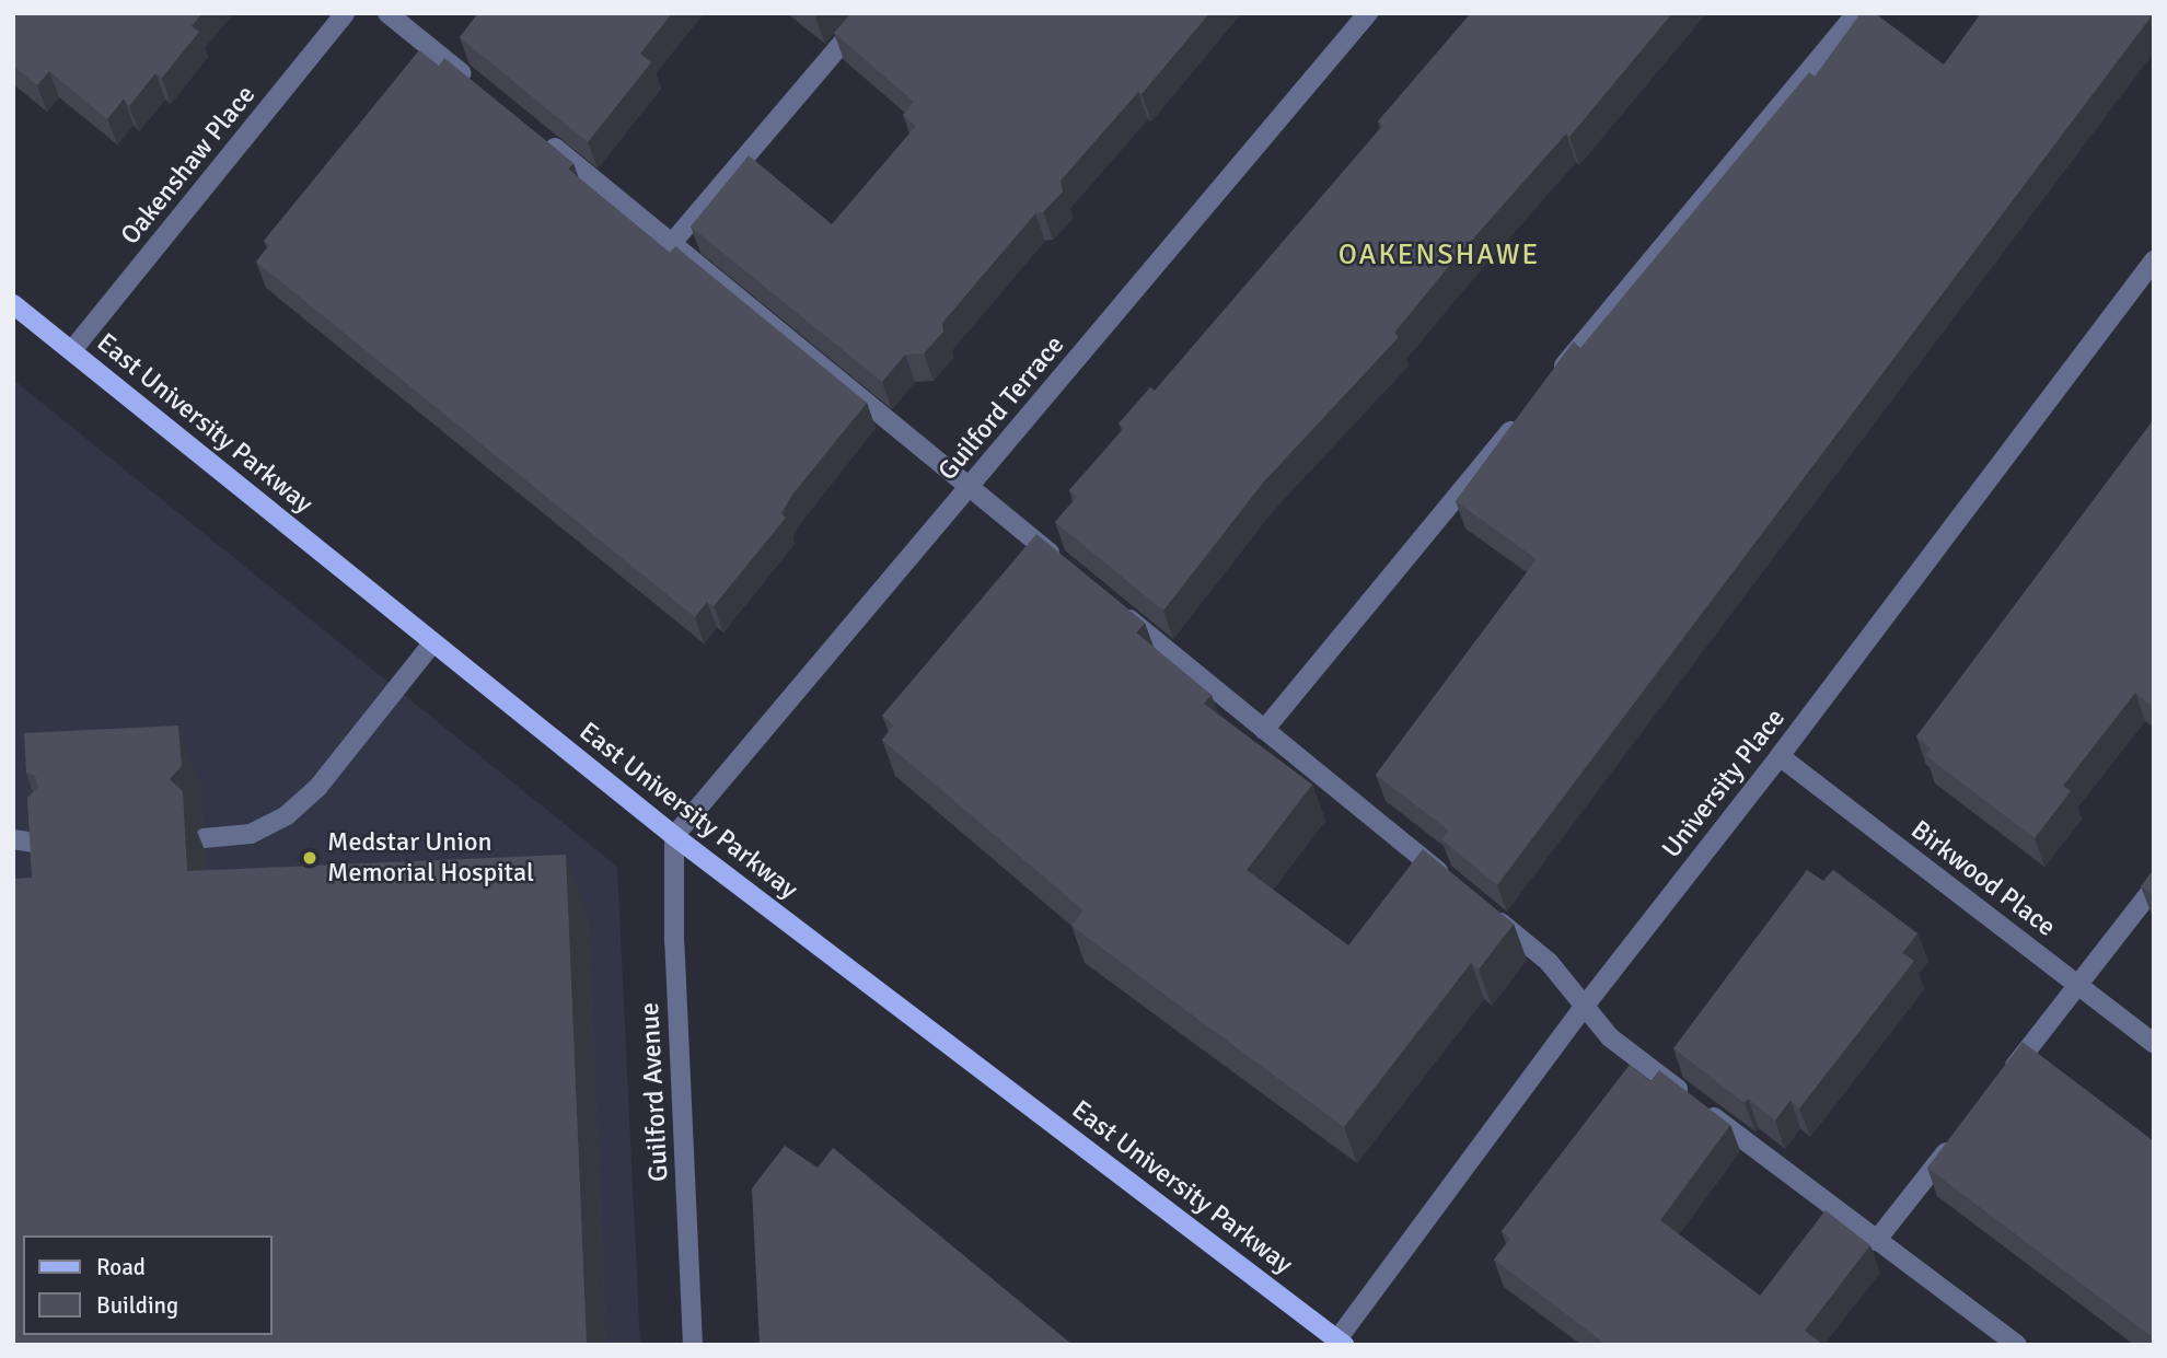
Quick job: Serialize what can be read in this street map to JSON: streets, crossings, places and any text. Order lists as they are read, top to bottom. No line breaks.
{"streets":{"main road":["East University Parkway"],"street":["Oakenshaw Place","Guilford Terrace","University Place","Birkwood Place","Guilford Avenue"]},"crossings":[["Oakenshaw Place","East University Parkway"],["Guilford Terrace","East University Parkway"],["Guilford Terrace","Guilford Avenue"],["East University Parkway","University Place"],["East University Parkway","Guilford Avenue"],["University Place","Birkwood Place"]],"districts":["OAKENSHAWE"],"places":["Medstar Union Memorial Hospital"],"legend":["Road","Building"]}
